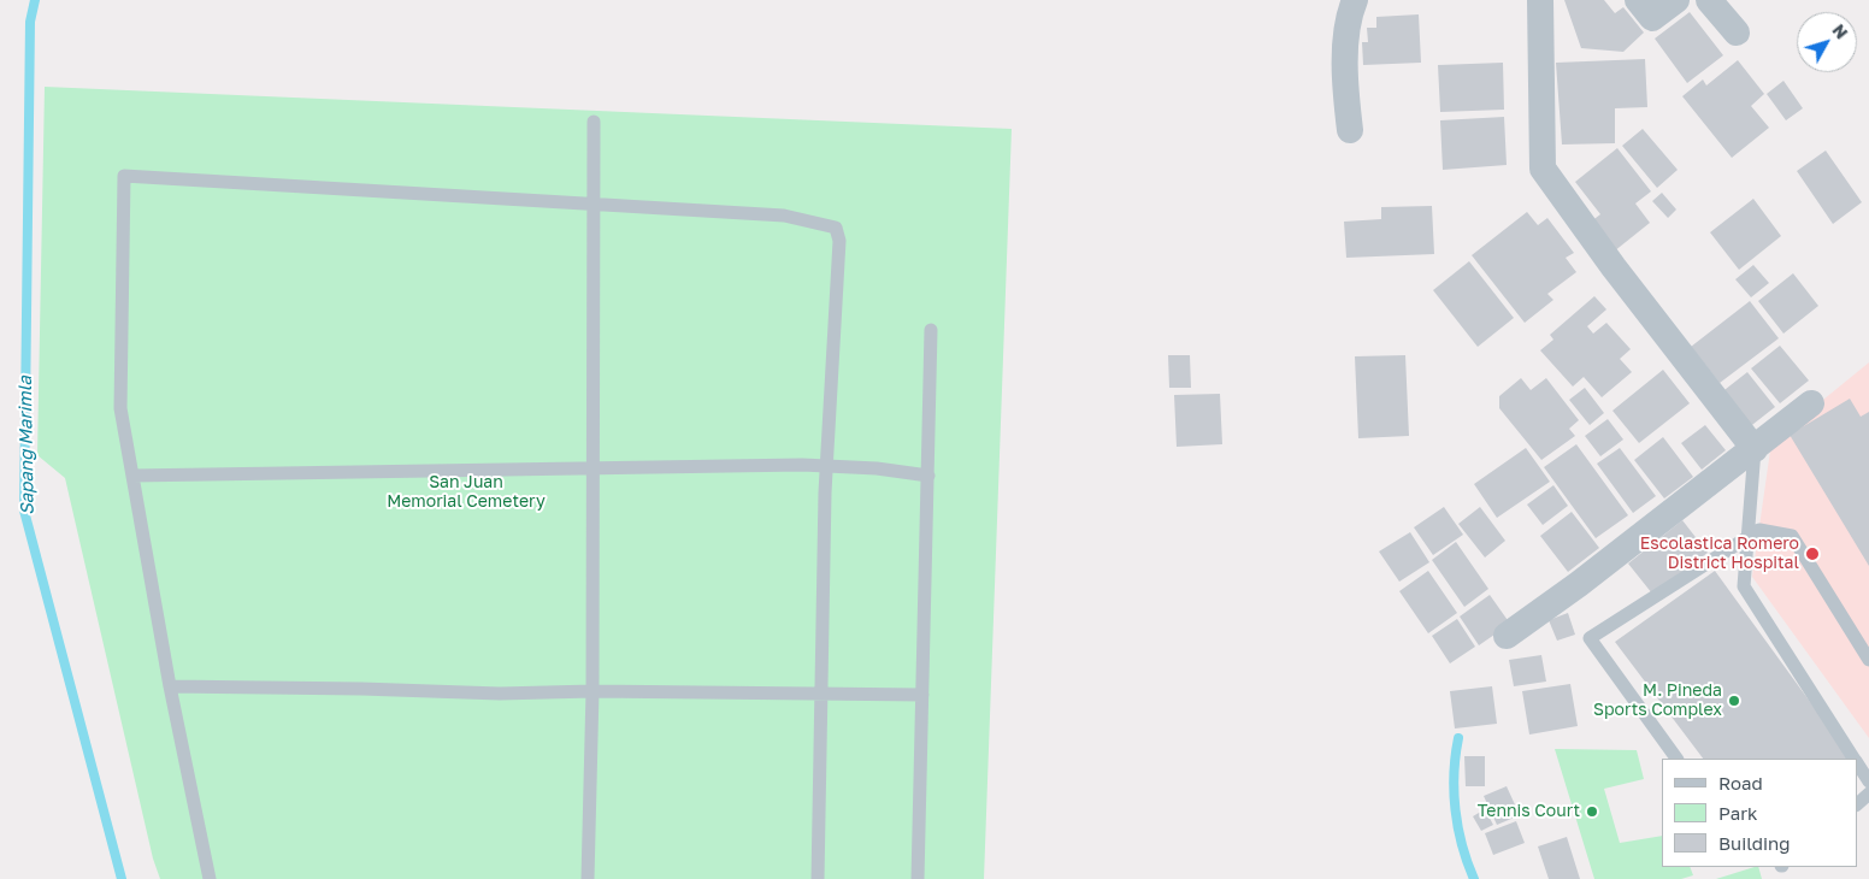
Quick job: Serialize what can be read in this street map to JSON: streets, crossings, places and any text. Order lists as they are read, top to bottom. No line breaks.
{"water":["Sapang Marimla"],"parks":["San Juan Memorial Cemetery"],"places":["Escolastica Romero District Hospital","M. Pineda Sports Complex","Tennis Court"],"legend":["Road","Park","Building"],"north":"top right"}
